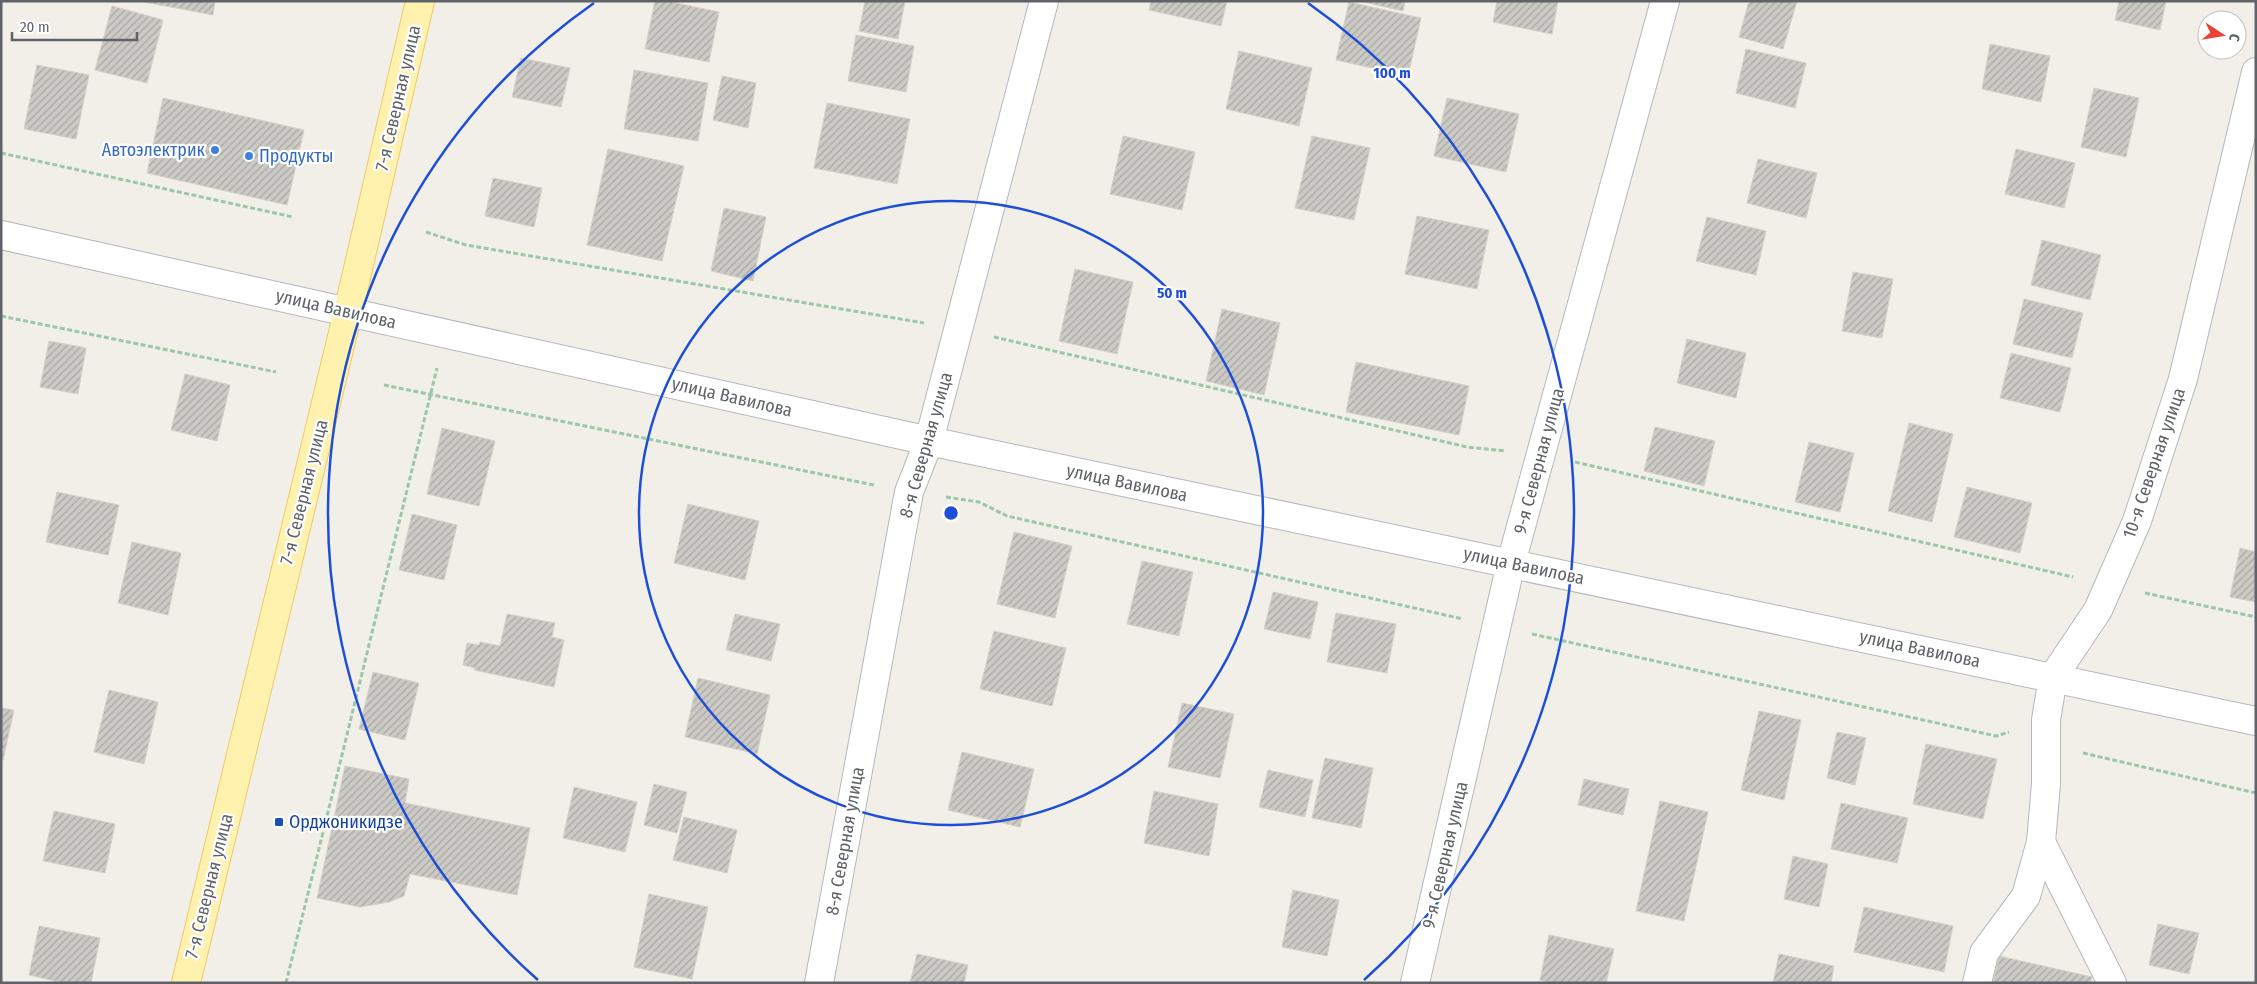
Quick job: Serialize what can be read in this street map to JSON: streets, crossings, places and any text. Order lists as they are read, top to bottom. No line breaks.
{"streets":{"main road":["7-я Северная улица"],"street":["улица Вавилова","8-я Северная улица","9-я Северная улица","10-я Северная улица"]},"crossings":[["7-я Северная улица","улица Вавилова"],["улица Вавилова","8-я Северная улица"],["улица Вавилова","9-я Северная улица"],["улица Вавилова","10-я Северная улица"]],"places":{"other":["Автоэлектрик","Продукты"],"transit":["Орджоникидзе"]},"scale_bar":"20 m","north":"right","rings":["100 m","50 m"]}
